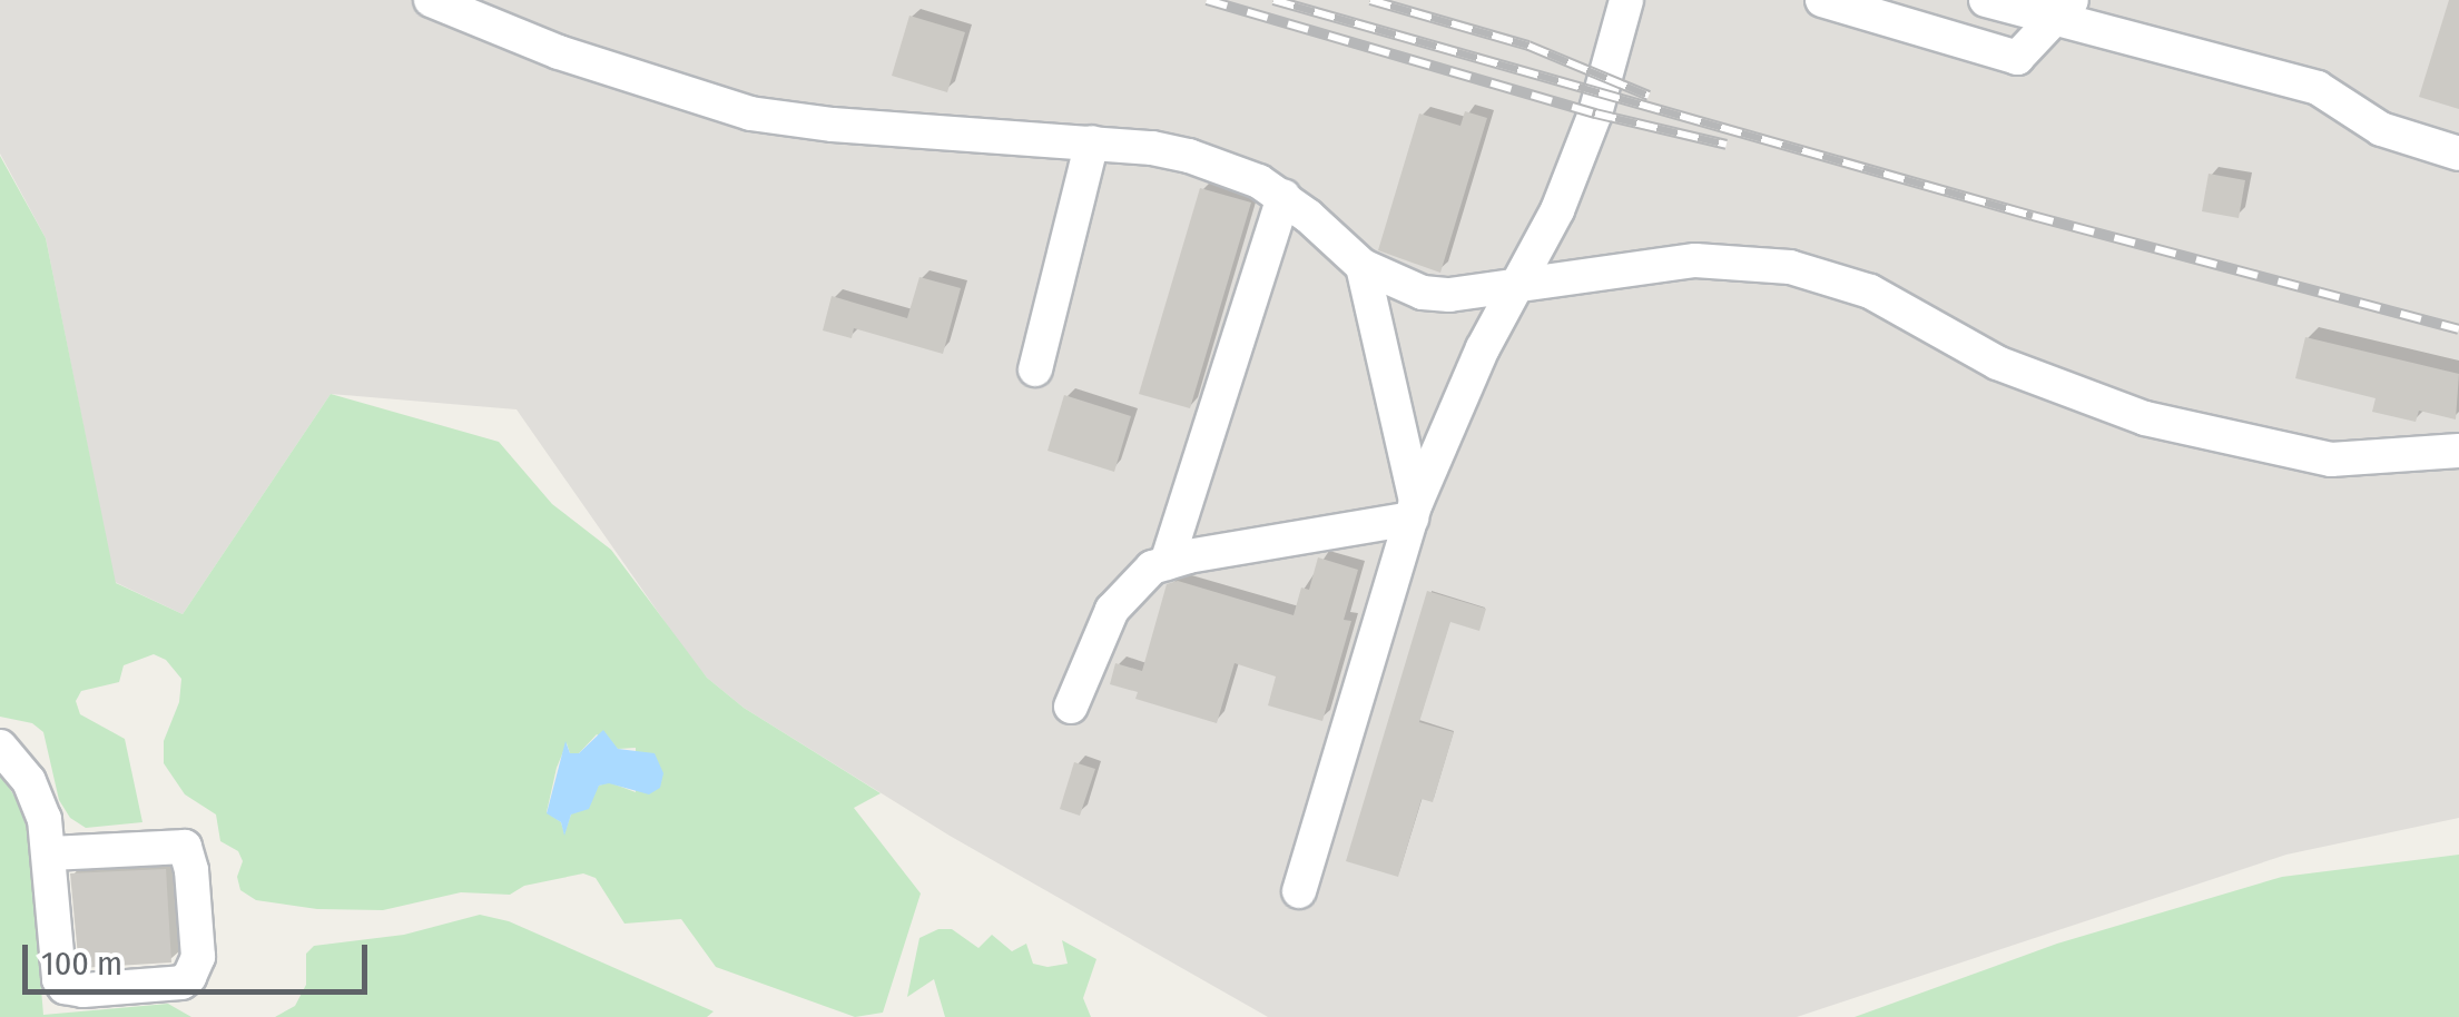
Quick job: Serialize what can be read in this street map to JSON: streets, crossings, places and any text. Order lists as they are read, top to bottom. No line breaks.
{"scale_bar":"100 m"}
